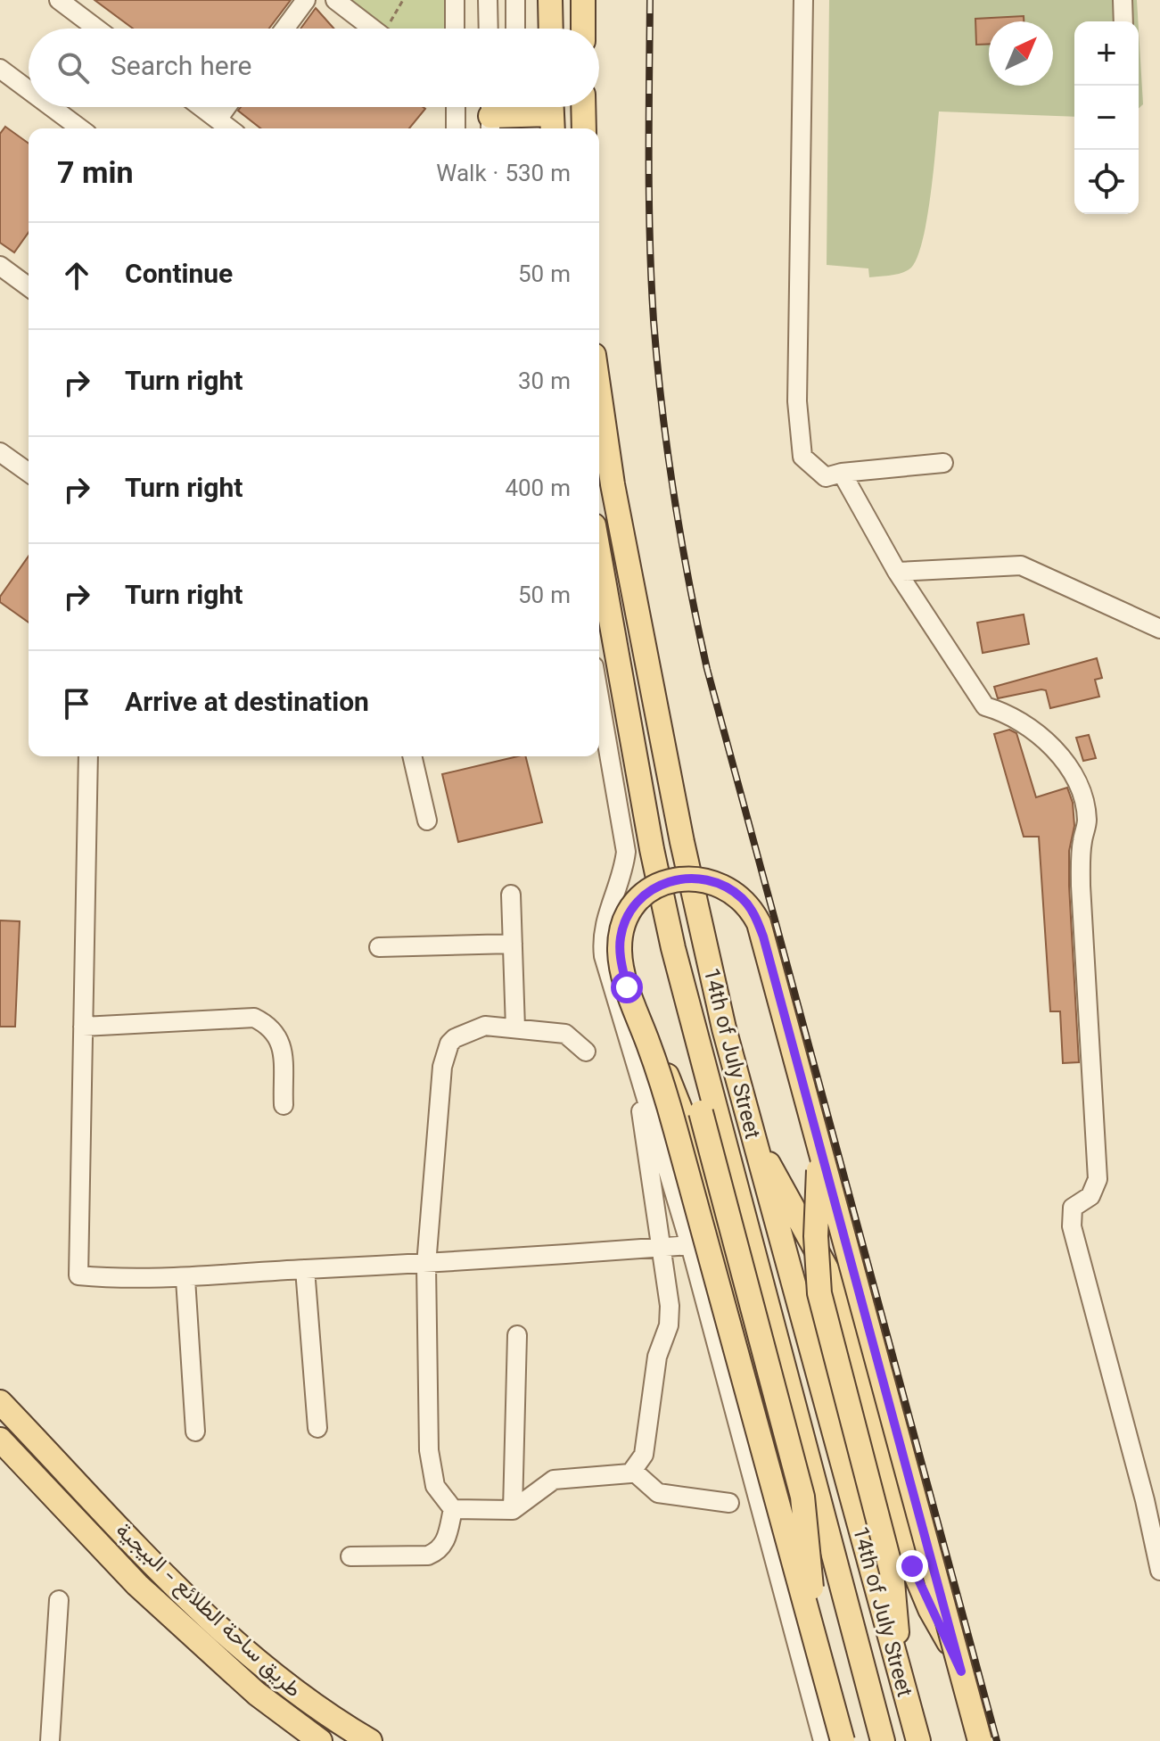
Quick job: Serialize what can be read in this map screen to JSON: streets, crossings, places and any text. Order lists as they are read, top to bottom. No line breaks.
{"streets":{"main road":["14th of July Street","طريق ساحة الطلائع - البيجية"]},"north":"top right","page":{"map_buttons":["+","−"],"search":"Search here","heading":["7 min","Walk · 530 m"],"list":[["Continue","50 m"],["Turn right","30 m"],["Turn right","400 m"],["Turn right","50 m"],"Arrive at destination"]}}
